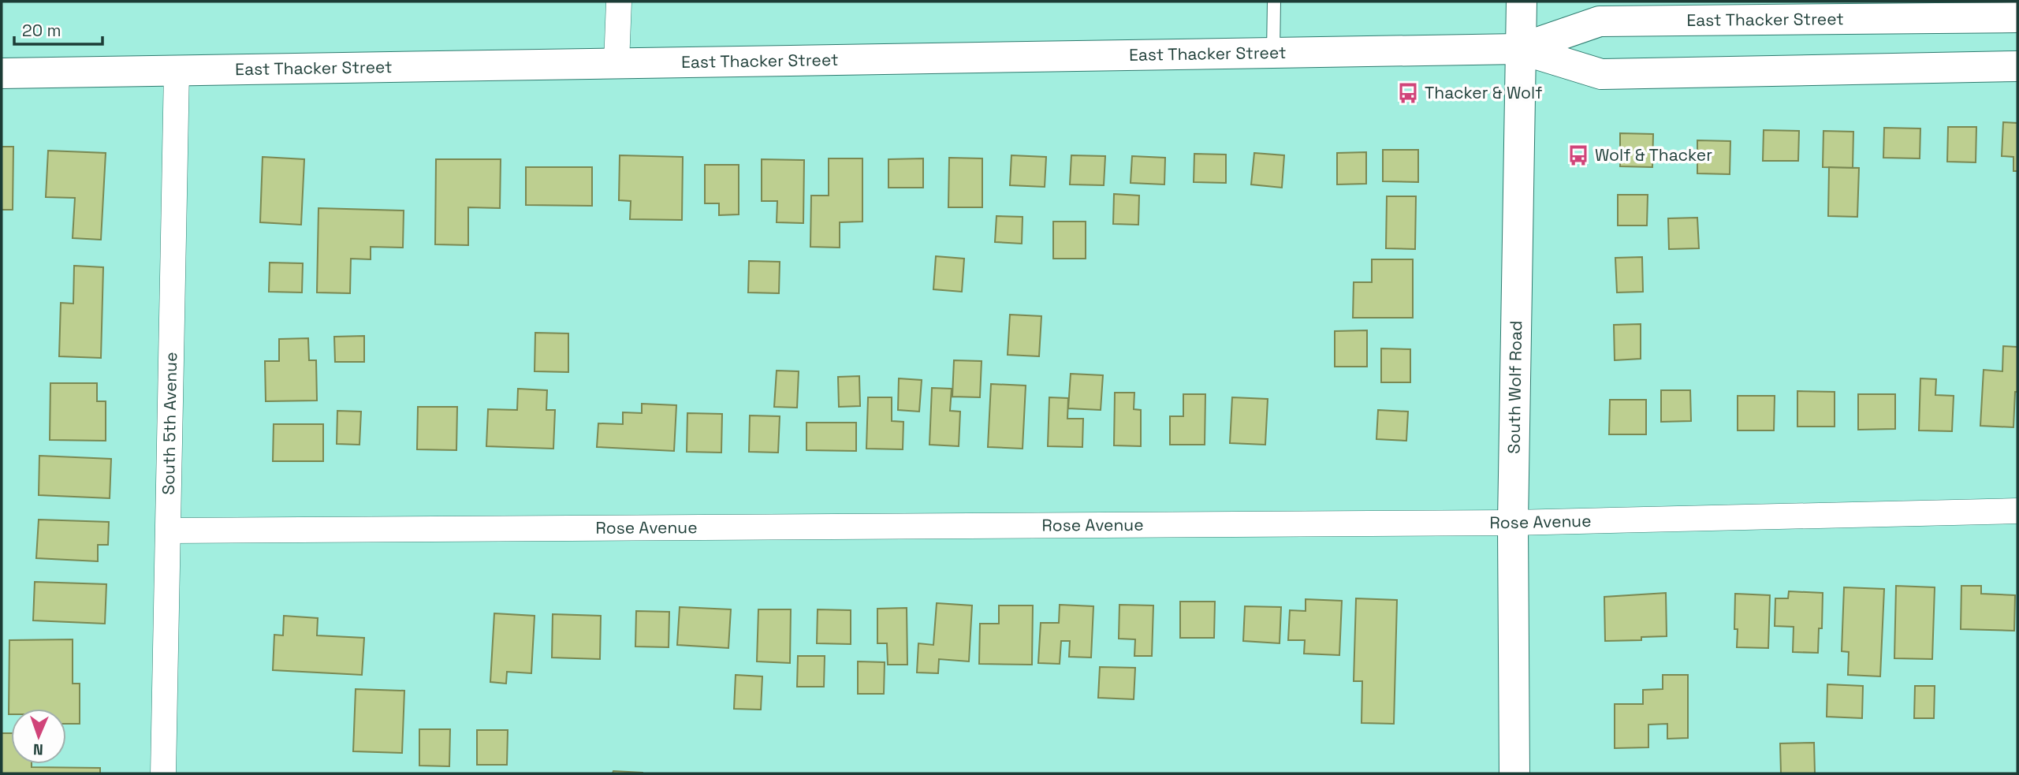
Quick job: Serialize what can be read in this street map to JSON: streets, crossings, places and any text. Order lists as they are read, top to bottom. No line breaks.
{"streets":{"main road":["East Thacker Street","South Wolf Road"],"street":["South 5th Avenue","Rose Avenue"]},"crossings":[["East Thacker Street","South Wolf Road"],["East Thacker Street","South 5th Avenue"],["South Wolf Road","Rose Avenue"],["South 5th Avenue","Rose Avenue"]],"places":{"bus stop":["Thacker & Wolf","Wolf & Thacker"]},"scale_bar":"20 m","north":"bottom"}
